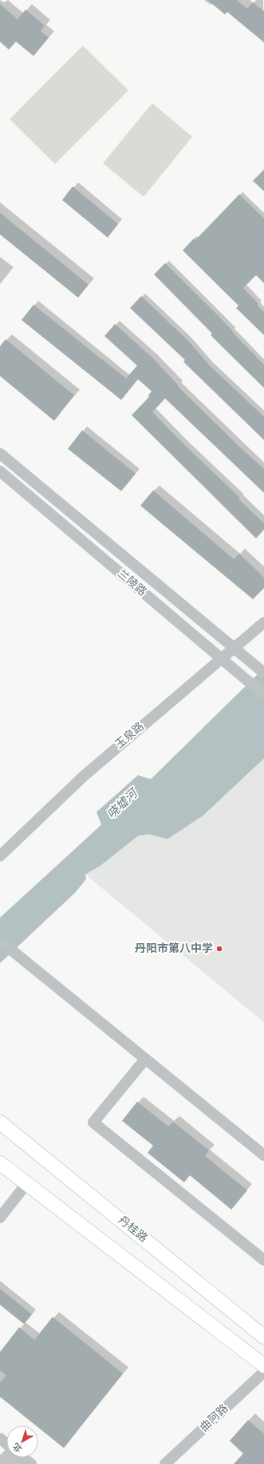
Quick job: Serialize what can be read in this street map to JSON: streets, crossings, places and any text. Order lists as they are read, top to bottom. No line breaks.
{"streets":{"main road":["丹桂路"],"street":["兰陵路","玉泉路","曲阿路"]},"crossings":[["兰陵路","玉泉路"]],"water":["哓墟河"],"places":["丹阳市第八中学"],"north":"bottom left"}
